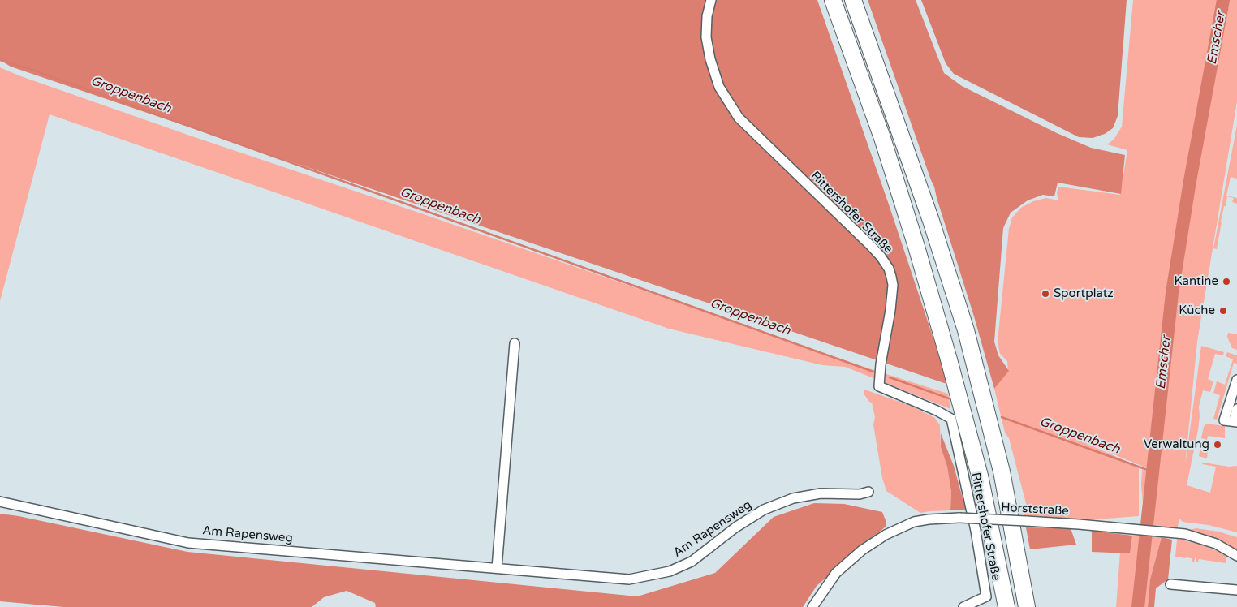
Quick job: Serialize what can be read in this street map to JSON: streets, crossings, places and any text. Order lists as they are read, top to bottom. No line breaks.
{"streets":{"street":["Rittershofer Straße","Horststraße","Am Rapensweg"]},"water":["Emscher","Groppenbach"],"places":["Kantine","Sportplatz","Küche","Verwaltung"]}
